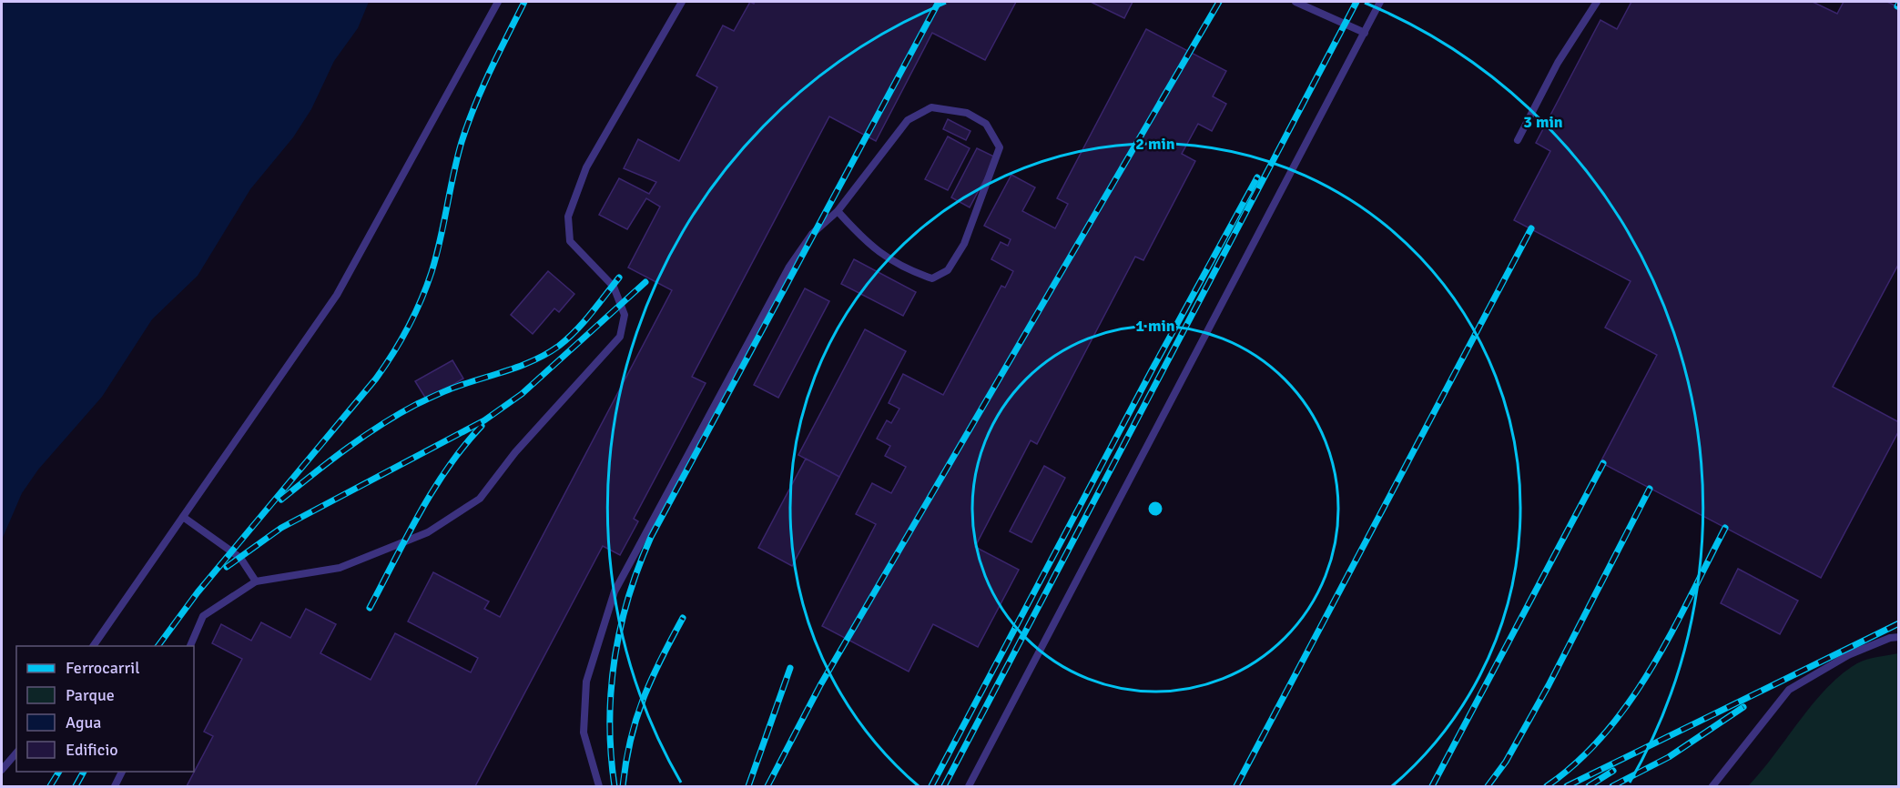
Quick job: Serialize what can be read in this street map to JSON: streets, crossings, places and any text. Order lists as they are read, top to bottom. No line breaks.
{"legend":["Ferrocarril","Parque","Agua","Edificio"],"rings":["3 min","2 min","1 min"]}
